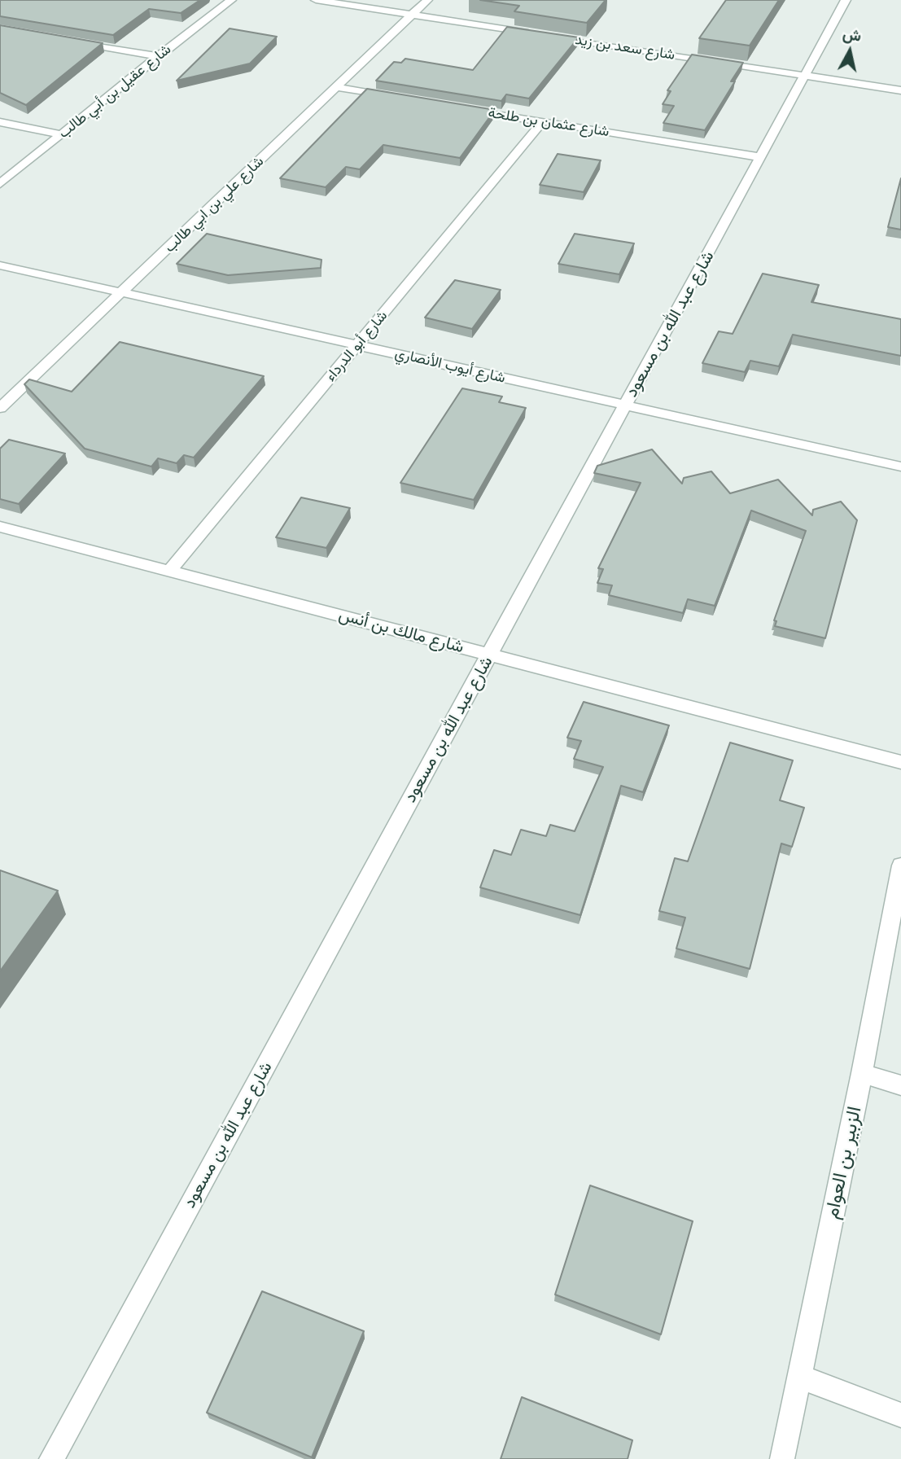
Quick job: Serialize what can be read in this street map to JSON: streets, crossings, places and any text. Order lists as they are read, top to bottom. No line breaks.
{"streets":{"street":["شارع سعد بن زيد","شارع عقيل بن أبي طالب","شارع عثمان بن طلحة","شارع علي بن ابي طالب","شارع عبد الله بن مسعود","شارع أبو الدرداء","شارع أيوب الأنصاري","شارع مالك بن أنس","الزبير بن العوام"]},"crossings":[["شارع سعد بن زيد","شارع عبد الله بن مسعود"],["شارع عثمان بن طلحة","شارع عبد الله بن مسعود"],["شارع عثمان بن طلحة","شارع أبو الدرداء"],["شارع علي بن ابي طالب","شارع أيوب الأنصاري"],["شارع عبد الله بن مسعود","شارع أيوب الأنصاري"],["شارع عبد الله بن مسعود","شارع مالك بن أنس"],["شارع أبو الدرداء","شارع أيوب الأنصاري"],["شارع أبو الدرداء","شارع مالك بن أنس"]],"north":"top"}
